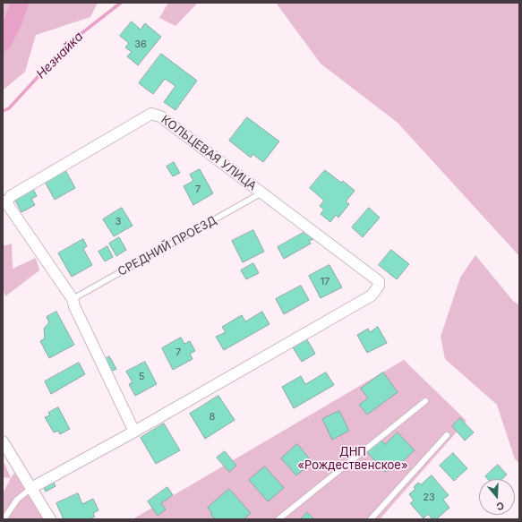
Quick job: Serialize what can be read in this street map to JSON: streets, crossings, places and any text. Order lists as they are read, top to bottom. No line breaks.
{"streets":{"street":["КОЛЬЦЕВАЯ УЛИЦА"],"lane":["СРЕДНИЙ ПРОЕЗД"]},"crossings":[["КОЛЬЦЕВАЯ УЛИЦА","СРЕДНИЙ ПРОЕЗД"]],"water":["Незнайка"],"parks":["ДНП «Рождественское»"],"house_numbers":["36","7","3","17","7","5","8","23"],"north":"bottom"}
